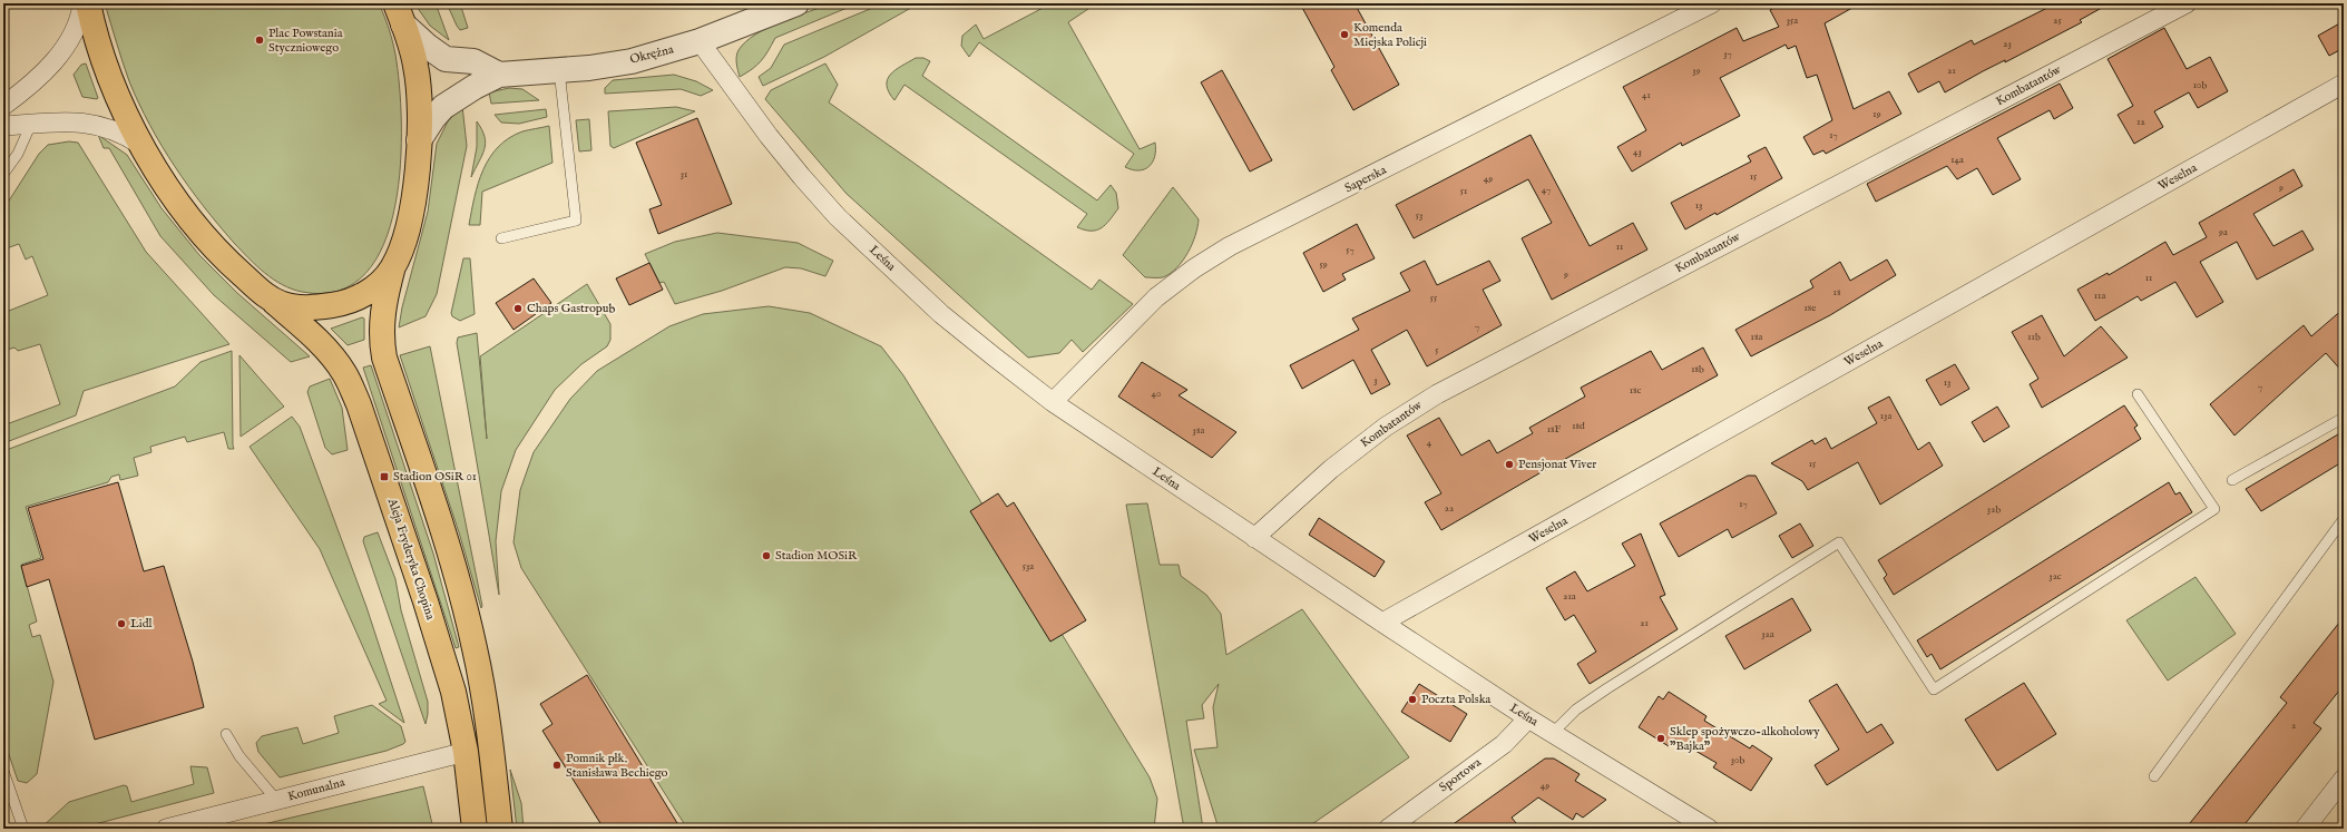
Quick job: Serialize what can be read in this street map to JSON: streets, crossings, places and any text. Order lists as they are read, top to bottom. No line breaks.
{"streets":{"main road":["Aleja Fryderyka Chopina"],"street":["Okrężna","Kombatantów","Weselna","Saperska","Leśna","Sportowa","Komunalna"]},"crossings":[["Okrężna","Leśna"],["Kombatantów","Leśna"],["Weselna","Leśna"],["Saperska","Leśna"],["Leśna","Sportowa"],["Aleja Fryderyka Chopina","Komunalna"]],"places":{"other":["Komenda Miejska Policji","Plac Powstania Styczniowego","Chaps Gastropub","Pensjonat Viver","Stadion MOSiR","Lidl","Poczta Polska","Sklep spożywczo-alkoholowy \"Bajka\"","Pomnik płk. Stanisława Bechiego"],"transit":["Stadion OSiR 01"]},"house_numbers":["35a","25","23","37","39","21","10b","41","19","12","17","43","14a","31","15","49","9","47","51","13","53","9a","11","57","59","9","11","18","11a","55","18e","7","18a","11b","5","18b","3","13","7","18c","40","13a","18d","18F","38a","4","15","17","22","32b","53a","32c","21a","21","32a","2","30b","49"]}
